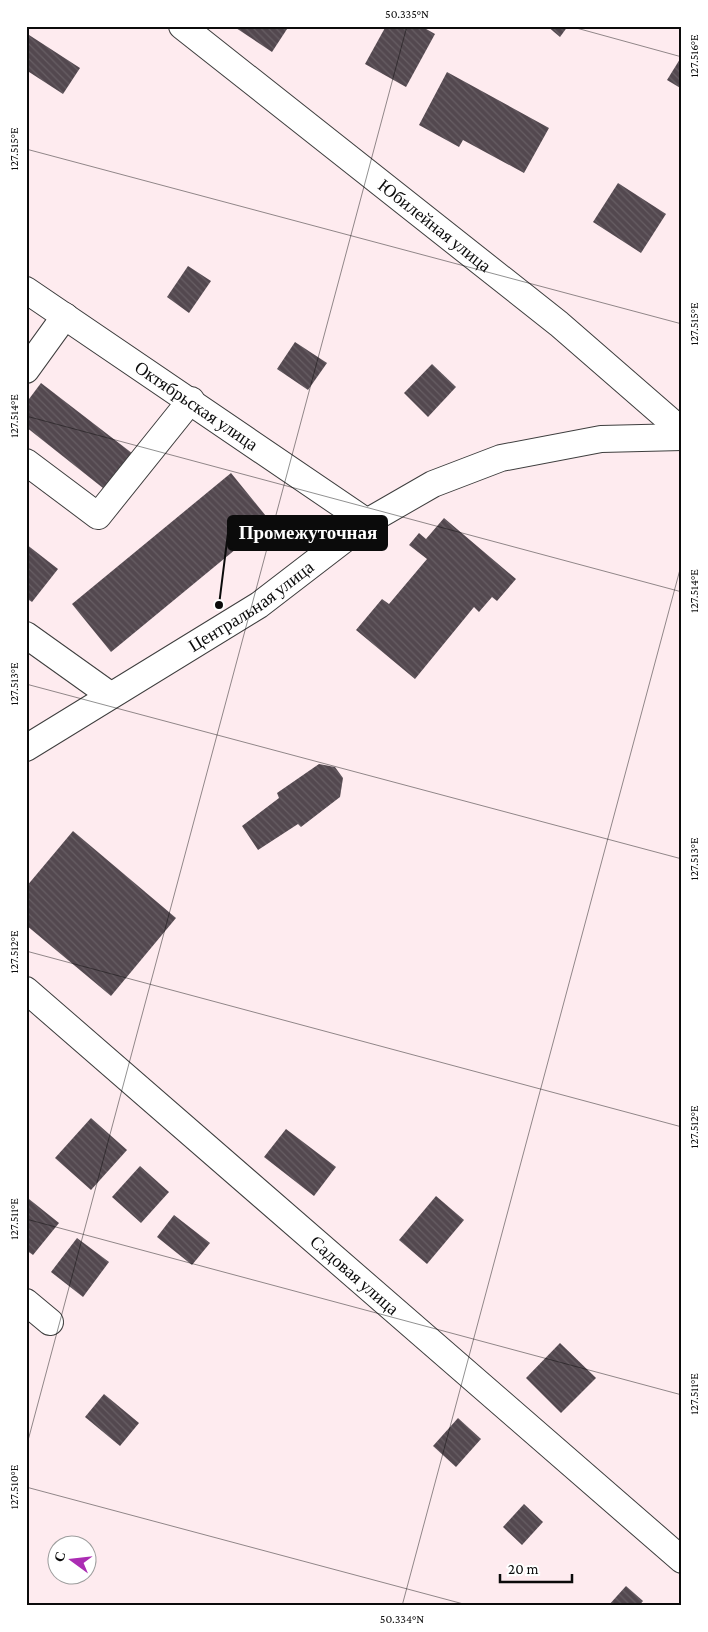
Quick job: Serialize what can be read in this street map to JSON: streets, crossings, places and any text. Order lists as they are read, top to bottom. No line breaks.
{"streets":{"street":["Юбилейная улица","Октябрьская улица","Центральная улица","Садовая улица"]},"crossings":[["Октябрьская улица","Центральная улица"]],"places":["Промежуточная"],"scale_bar":"20 m","north":"left","coordinates":["50.335°N","127.516°E","127.515°E","127.514°E","127.513°E","127.512°E","127.511°E","127.510°E","50.334°N"]}
